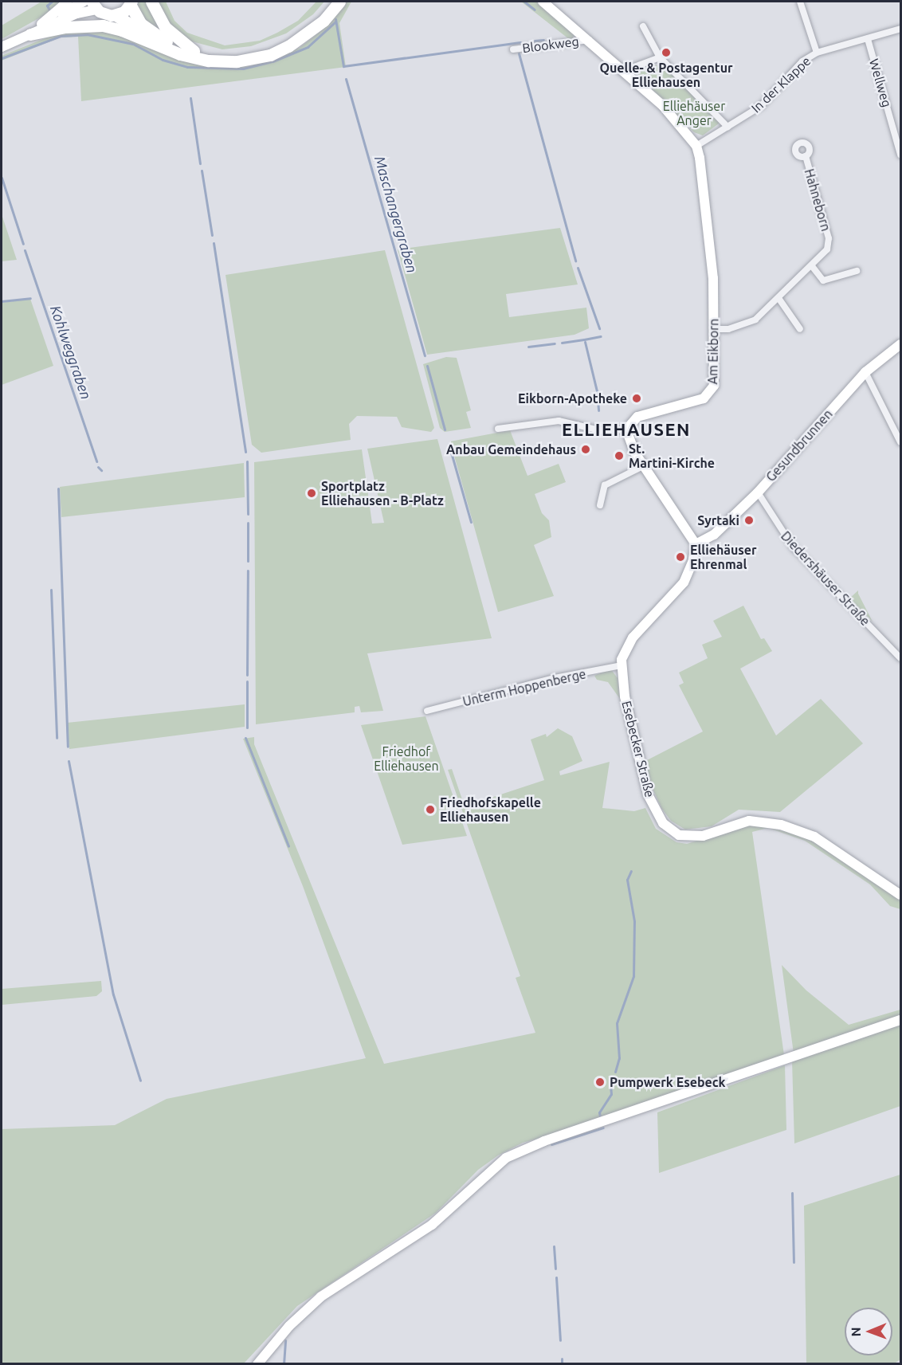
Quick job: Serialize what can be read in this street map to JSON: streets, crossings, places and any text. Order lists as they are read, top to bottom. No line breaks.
{"streets":{"street":["Blookweg","Wellweg","In der Klappe","Hahneborn","Am Eikborn","Gesundbrunnen","Diedershäuser Straße","Unterm Hoppenberge","Esebecker Straße"]},"crossings":[["Wellweg","In der Klappe"],["In der Klappe","Am Eikborn"],["Hahneborn","Am Eikborn"],["Gesundbrunnen","Diedershäuser Straße"],["Unterm Hoppenberge","Esebecker Straße"]],"districts":["ELLIEHAUSEN"],"water":["Maschangergraben","Kohlweggraben"],"parks":["Elliehäuser Anger","Friedhof Elliehausen"],"places":["Quelle- & Postagentur Elliehausen","Eikborn-Apotheke","Anbau Gemeindehaus","St. Martini-Kirche","Sportplatz Elliehausen - B-Platz","Syrtaki","Elliehäuser Ehrenmal","Friedhofskapelle Elliehausen","Pumpwerk Esebeck"],"north":"left"}
